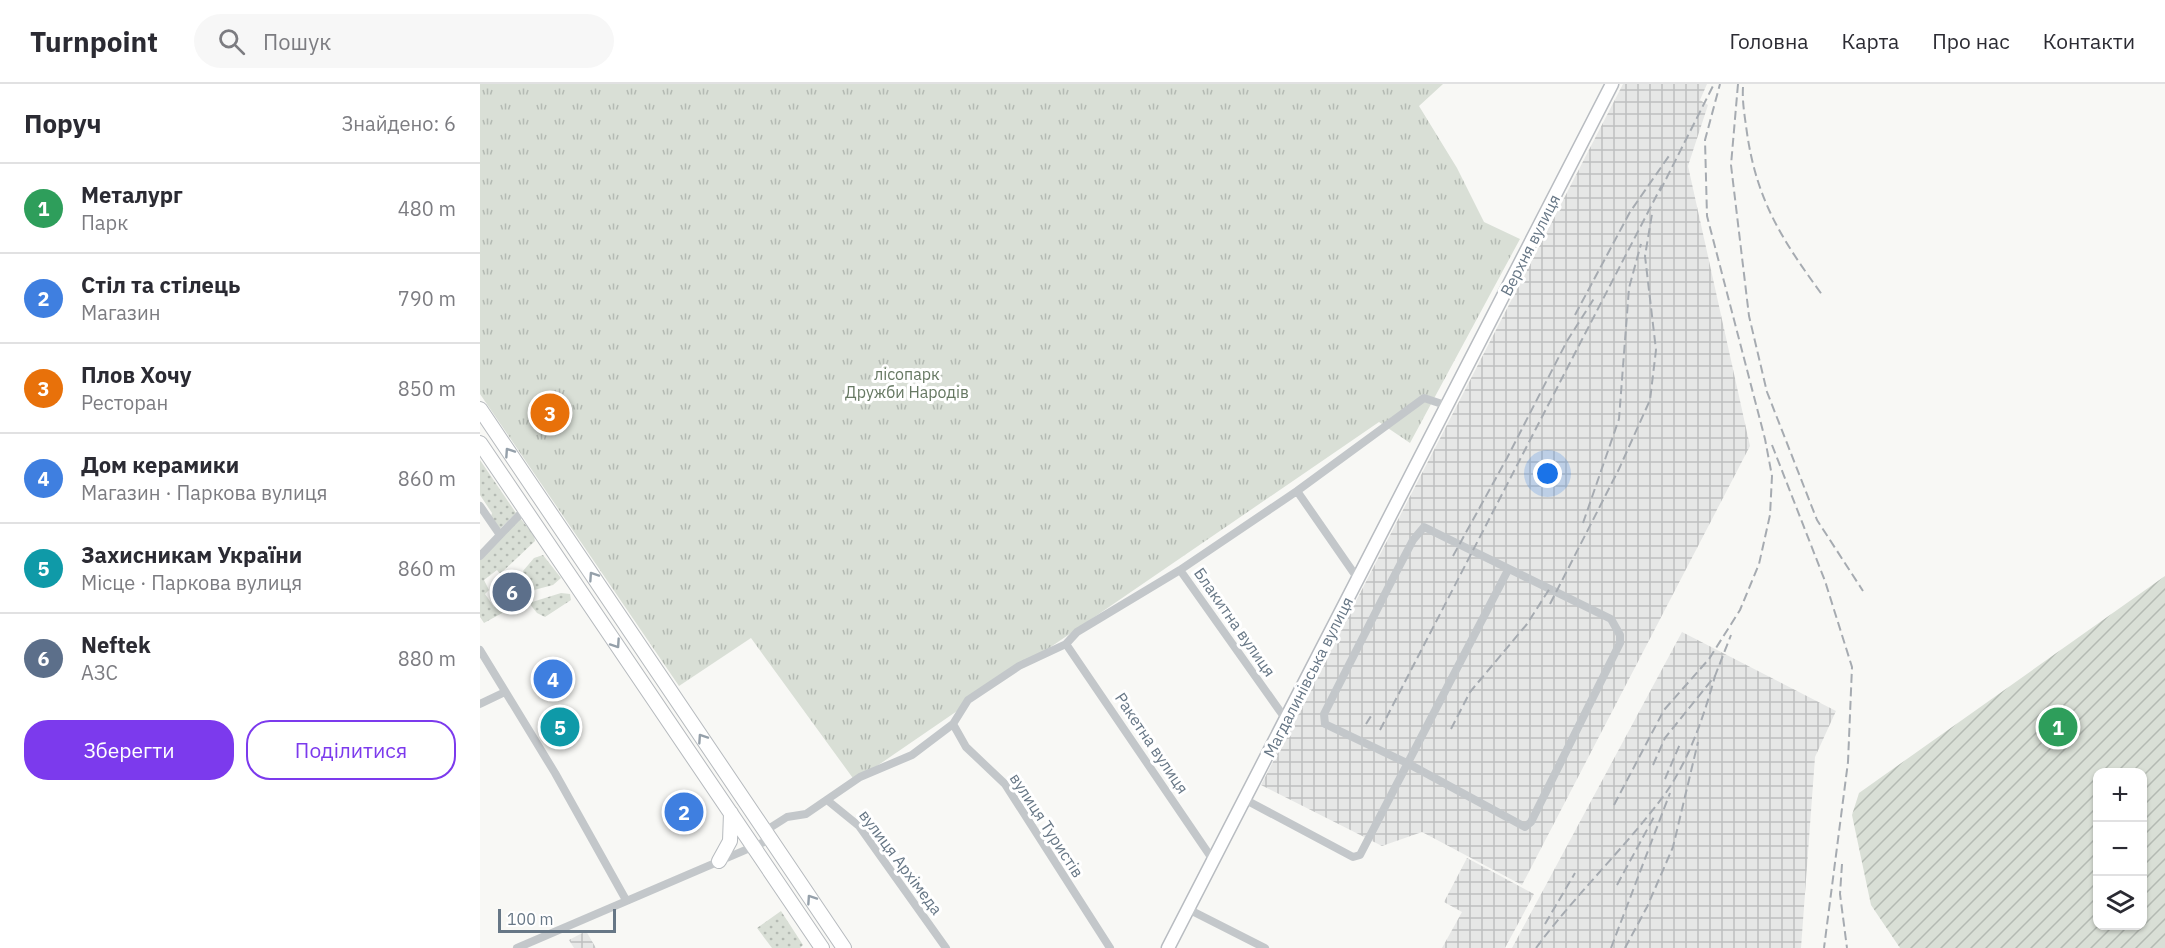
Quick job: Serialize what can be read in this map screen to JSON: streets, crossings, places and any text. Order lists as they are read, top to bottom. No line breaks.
{"streets":{"street":["Верхня вулиця","Блакитна вулиця","Магдалинівська вулиця","Ракетна вулиця","вулиця Туристів","вулиця Архімеда"]},"crossings":[["Верхня вулиця","Магдалинівська вулиця"],["Блакитна вулиця","Магдалинівська вулиця"],["Магдалинівська вулиця","Ракетна вулиця"]],"parks":["лісопарк Дружби Народів"],"scale_bar":"100 m","page":{"header":"Turnpoint","search":"Пошук","nav":["Головна","Карта","Про нас","Контакти"],"heading":["Поруч","Знайдено: 6"],"list":[{"mark":"1","name":"Металург","note":"Парк","value":"480 m"},{"mark":"2","name":"Стіл та стілець","note":"Магазин","value":"790 m"},{"mark":"3","name":"Плов Хочу","note":"Ресторан","value":"850 m"},{"mark":"4","name":"Дом керамики","note":"Магазин · Паркова вулиця","value":"860 m"},{"mark":"5","name":"Захисникам України","note":"Місце · Паркова вулиця","value":"860 m"},{"mark":"6","name":"Neftek","note":"АЗС","value":"880 m"}],"pins":["3","6","4","1","5","2"],"buttons":["Зберегти","Поділитися"],"map_buttons":["+","−"],"scale":"100 m"}}
